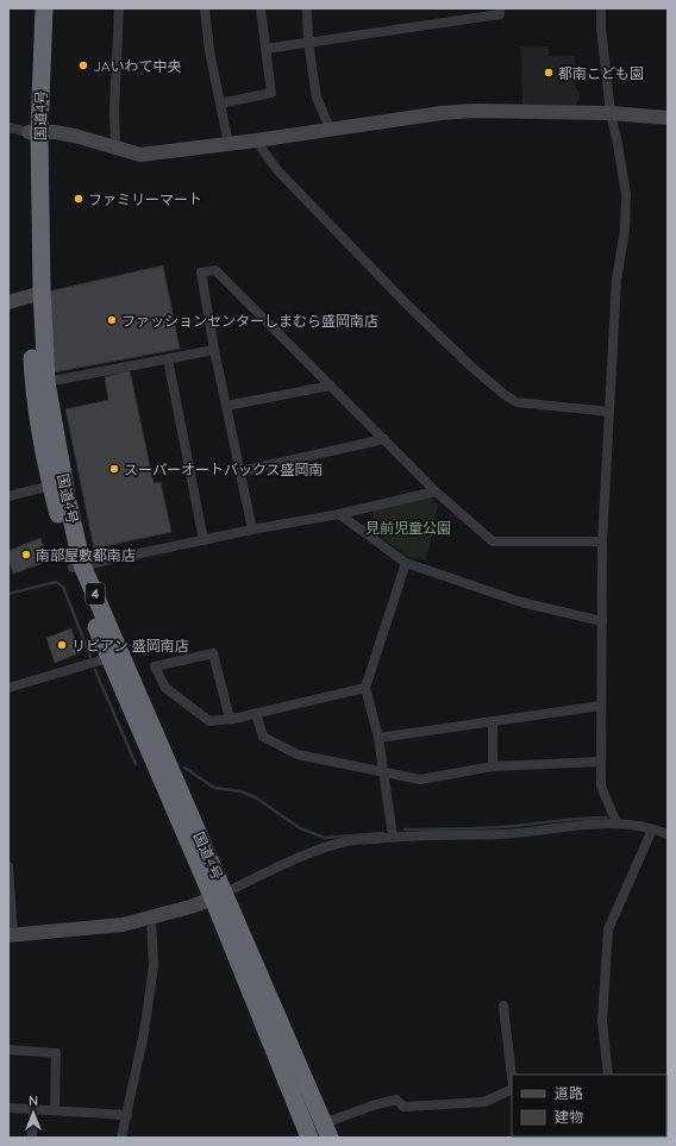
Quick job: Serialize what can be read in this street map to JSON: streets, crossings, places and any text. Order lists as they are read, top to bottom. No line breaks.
{"streets":{"highway":["国道4号","4"]},"parks":["見前児童公園"],"places":["JAいわて中央","都南こども園","ファミリーマート","ファッションセンターしまむら盛岡南店","スーパーオートバックス盛岡南","南部屋敷都南店","リビアン 盛岡南店"],"legend":["道路","建物"],"north":"top"}
